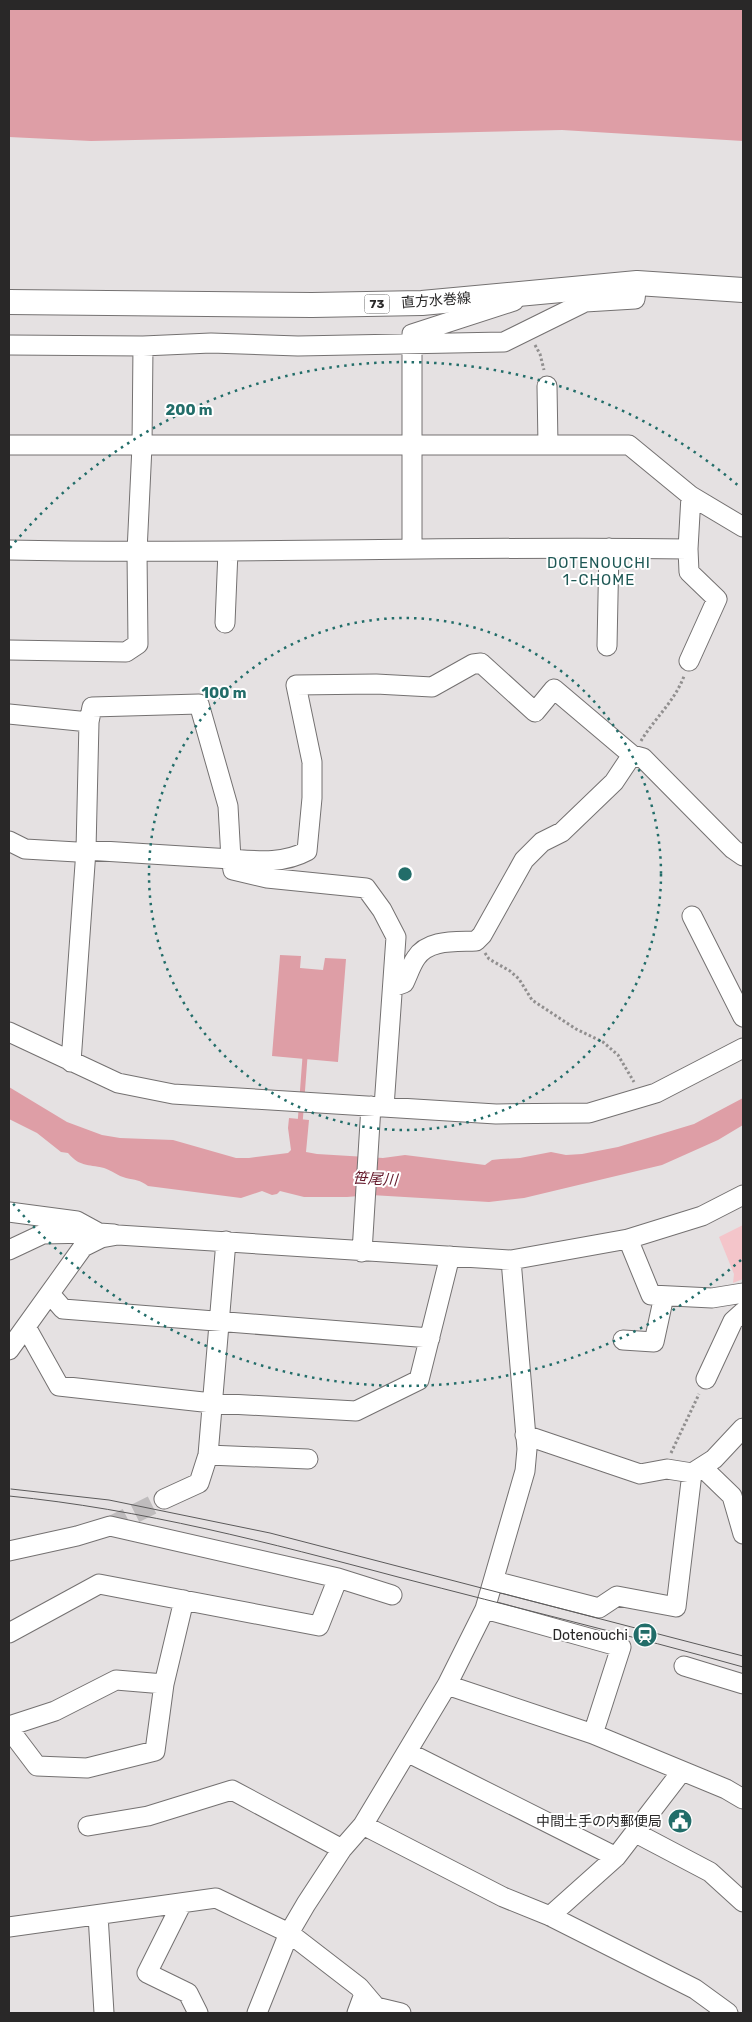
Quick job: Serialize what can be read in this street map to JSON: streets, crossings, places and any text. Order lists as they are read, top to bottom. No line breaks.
{"streets":{"main road":["直方水巻線","73"]},"districts":["DOTENOUCHI 1-CHOME"],"water":["笹尾川"],"places":{"station":["Dotenouchi"],"public building":["中間土手の内郵便局"]},"rings":["200 m","100 m"]}
